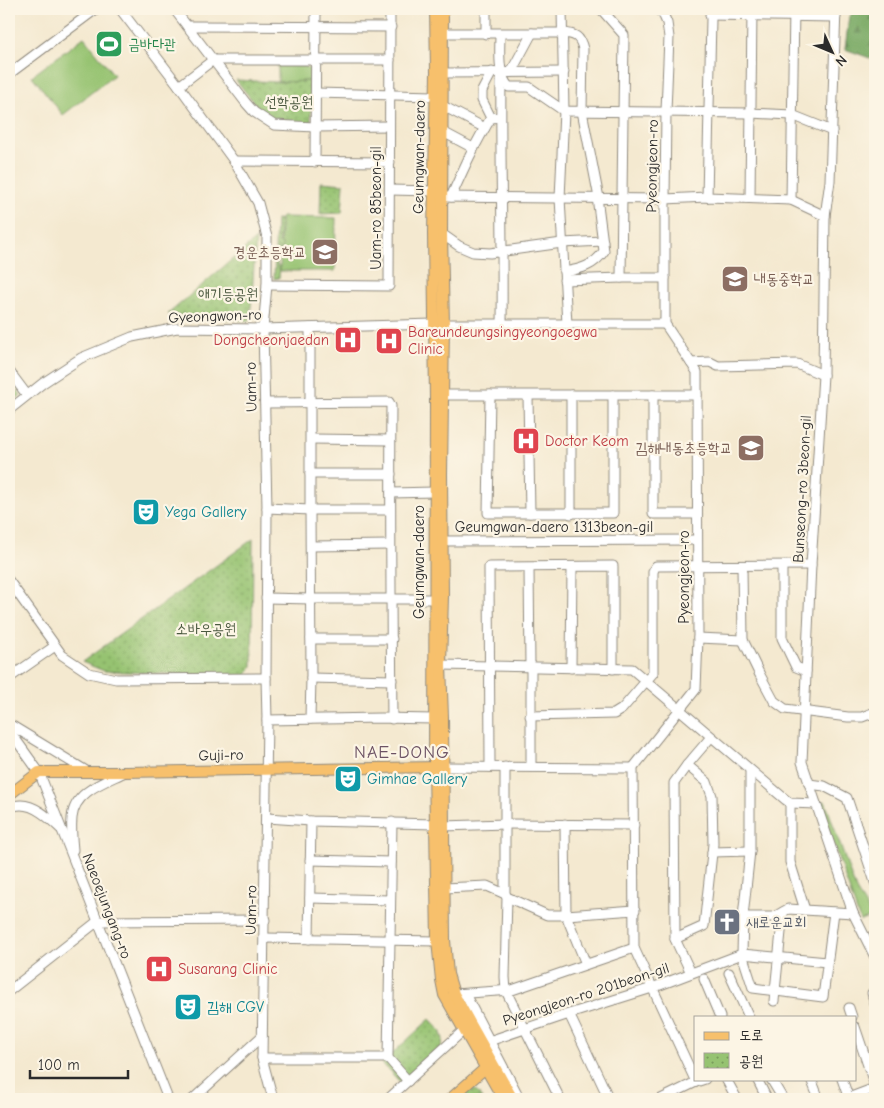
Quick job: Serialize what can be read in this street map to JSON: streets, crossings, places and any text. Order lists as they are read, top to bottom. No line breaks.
{"streets":{"main road":["Geumgwan-daero","Guji-ro"],"street":["Pyeongjeon-ro","Uam-ro 85beon-gil","Gyeongwon-ro","Uam-ro","Bunseong-ro 3beon-gil","Geumgwan-daero 1313beon-gil","Naeoejungang-ro","Pyeongjeon-ro 201beon-gil"]},"crossings":[["Geumgwan-daero","Gyeongwon-ro"],["Geumgwan-daero","Geumgwan-daero 1313beon-gil"],["Geumgwan-daero","Guji-ro"],["Pyeongjeon-ro","Gyeongwon-ro"],["Pyeongjeon-ro","Geumgwan-daero 1313beon-gil"],["Uam-ro 85beon-gil","Uam-ro"],["Gyeongwon-ro","Uam-ro"],["Uam-ro","Guji-ro"],["Guji-ro","Naeoejungang-ro"]],"districts":["NAE-DONG"],"parks":["선학공원","애기등공원","소바우공원"],"places":{"sports":["금바다관"],"school or university":["경운초등학교","내동중학교","김해내동초등학교"],"hospital":["Dongcheonjaedan","Bareundeungsingyeongoegwa Clinic","Doctor Keom","Susarang Clinic"],"theatre":["Yega Gallery","Gimhae Gallery","김해 CGV"],"church":["새로운교회"]},"legend":["도로","공원"],"scale_bar":"100 m","north":"bottom right"}
